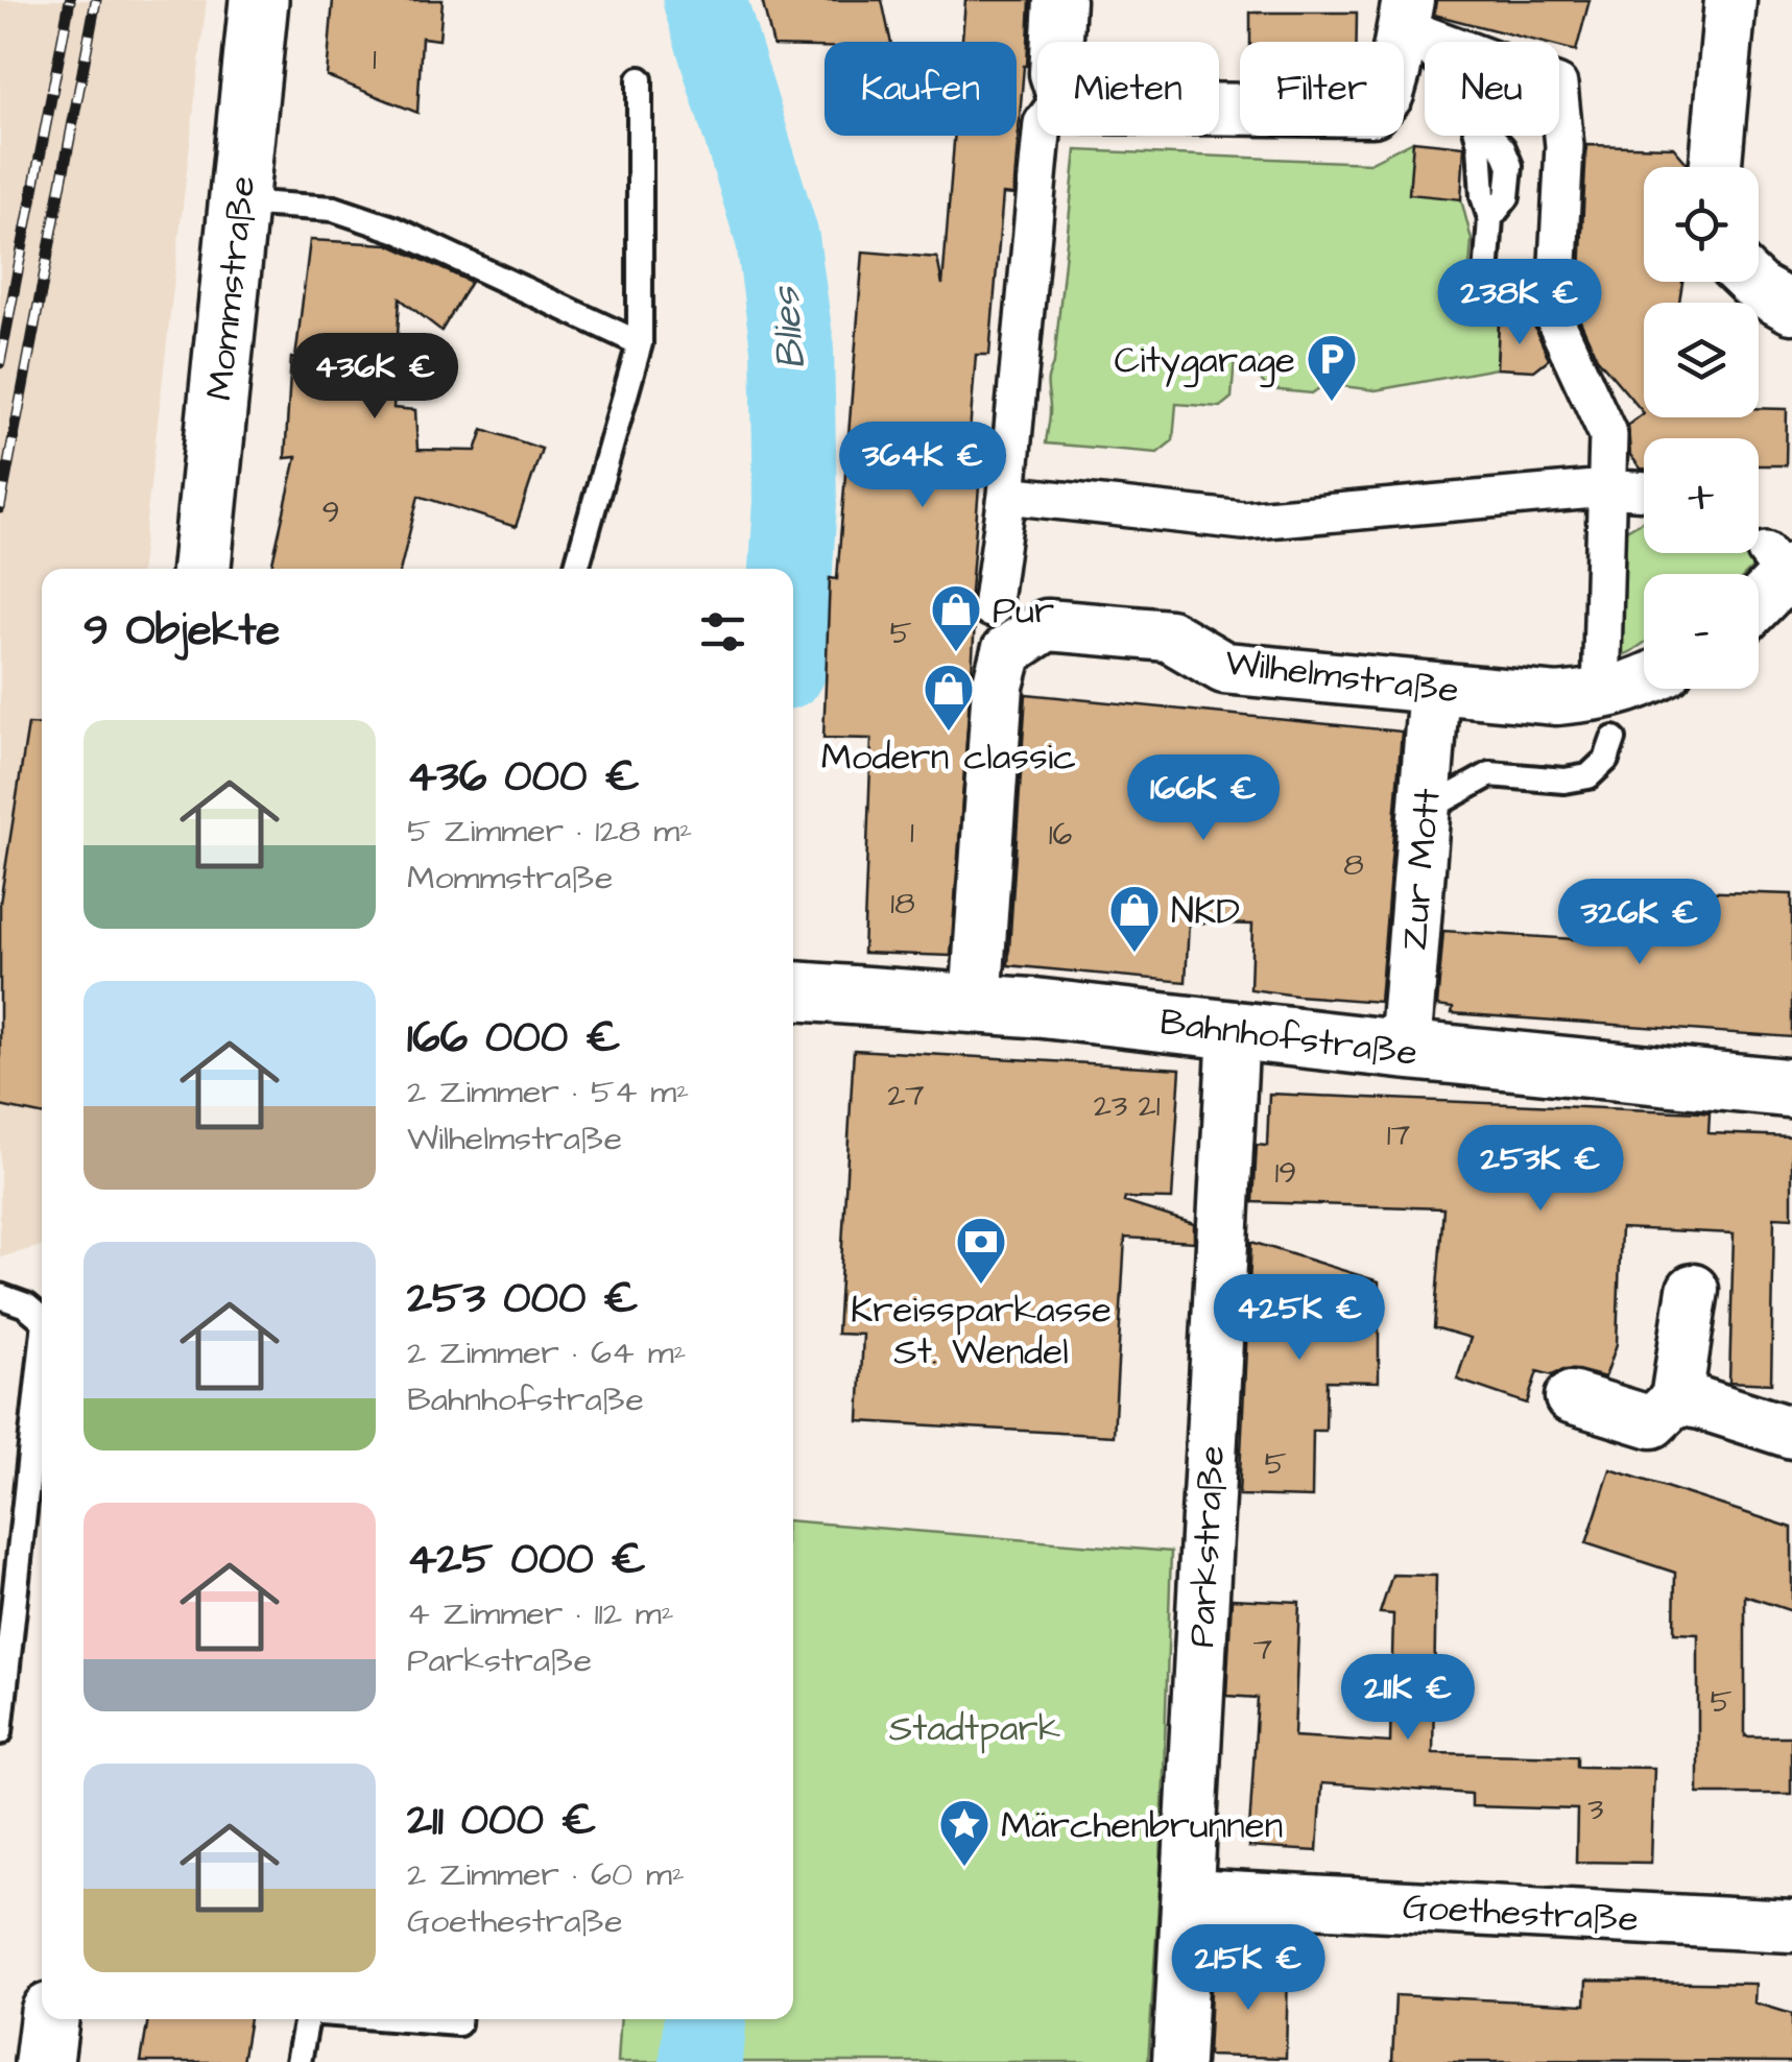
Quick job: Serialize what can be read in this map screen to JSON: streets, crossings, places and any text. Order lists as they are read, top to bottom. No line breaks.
{"streets":{"main road":["Mommstraße","Bahnhofstraße"],"street":["Wilhelmstraße","Zur Mott","Parkstraße","Goethestraße"]},"crossings":[["Wilhelmstraße","Zur Mott"],["Zur Mott","Bahnhofstraße"],["Bahnhofstraße","Parkstraße"],["Parkstraße","Goethestraße"]],"water":["Blies"],"parks":["Stadtpark"],"places":{"parking":["Citygarage"],"shop":["Pur","Modern classic","NKD"],"bank":["Kreissparkasse St. Wendel"],"place":["Märchenbrunnen"]},"house_numbers":["1","9","5","1","16","8","18","27","23","21","17","19","5","7","5","3"],"page":{"chip":["Kaufen","Mieten","Filter","Neu"],"map_buttons":["+","−"],"price":["238K €","436K €","364K €","166K €","326K €","253K €","425K €","211K €","215K €"],"heading":"9 Objekte","list":[{"name":"436 000 €","note":"5 Zimmer · 128 m² · Mommstraße"},{"name":"166 000 €","note":"2 Zimmer · 54 m² · Wilhelmstraße"},{"name":"253 000 €","note":"2 Zimmer · 64 m² · Bahnhofstraße"},{"name":"425 000 €","note":"4 Zimmer · 112 m² · Parkstraße"},{"name":"211 000 €","note":"2 Zimmer · 60 m² · Goethestraße"}]}}
